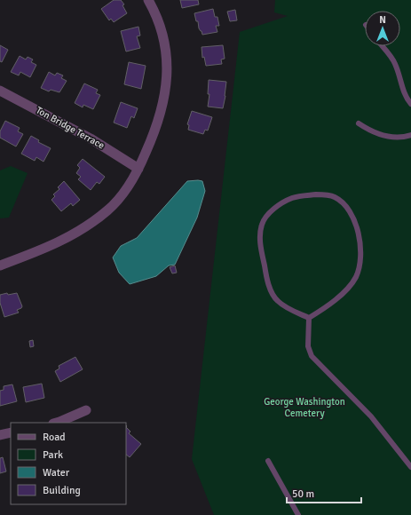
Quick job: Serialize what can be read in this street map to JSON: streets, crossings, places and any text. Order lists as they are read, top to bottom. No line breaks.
{"streets":{"street":["Ton Bridge Terrace"]},"parks":["George Washington Cemetery"],"legend":["Road","Park","Water","Building"],"scale_bar":"50 m","north":"top"}
